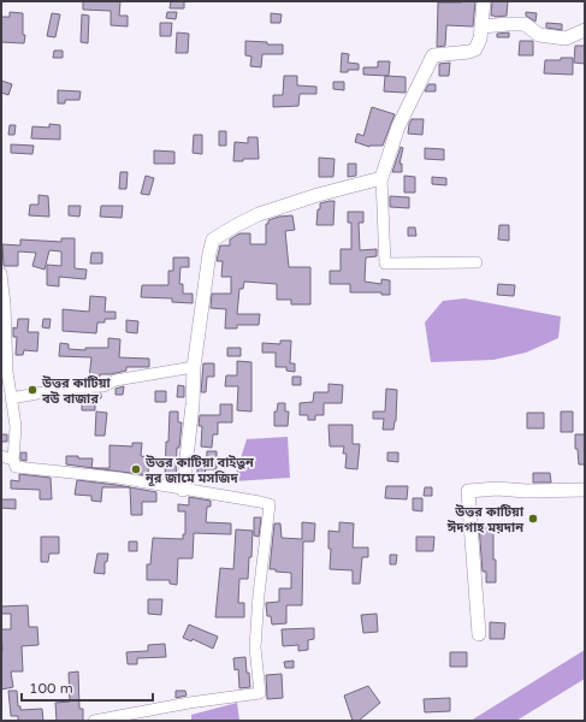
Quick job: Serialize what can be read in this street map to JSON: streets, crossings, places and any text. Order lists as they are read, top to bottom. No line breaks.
{"places":["উত্তর কাটিয়া বউ বাজার","উত্তর কাটিয়া বাইতুন নূর জামে মসজিদ","উত্তর কাটিয়া ঈদগাহ ময়দান"],"scale_bar":"100 m"}
